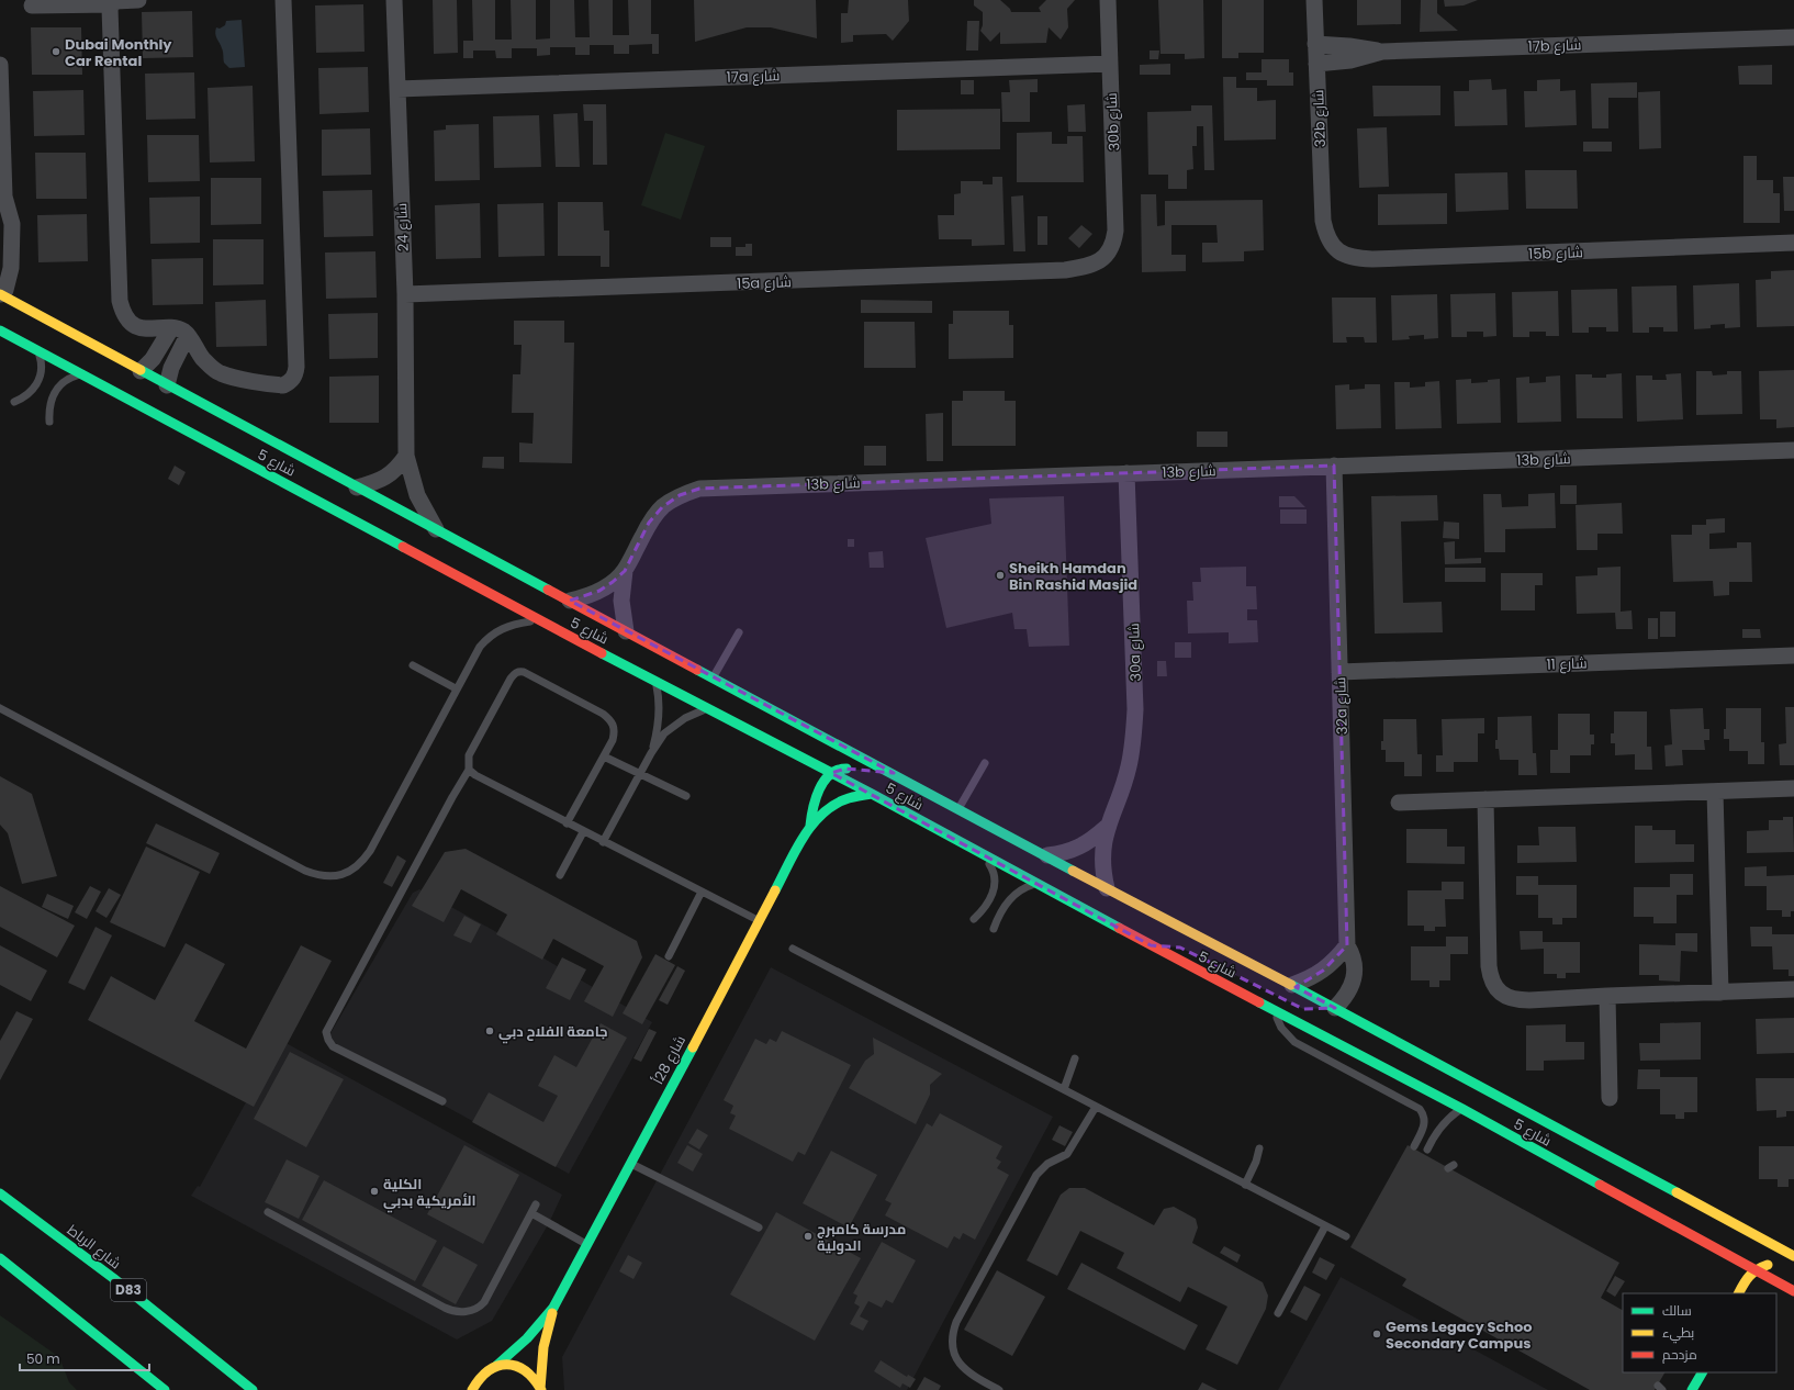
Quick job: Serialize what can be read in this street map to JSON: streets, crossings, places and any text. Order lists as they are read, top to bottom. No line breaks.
{"streets":{"main road":["شارع 5","شارع 28أ","شارع الرباط","D83"],"street":["17b شارع","17a شارع","32b شارع","30b شارع","شارع 24","15b شارع","15a شارع","13b شارع","30a شارع","شارع 11","32a شارع"]},"crossings":[["17b شارع","32b شارع"],["17a شارع","30b شارع"],["17a شارع","شارع 24"],["32b شارع","15b شارع"],["30b شارع","15a شارع"],["شارع 24","15a شارع"],["شارع 24","شارع 5"],["13b شارع","شارع 5"],["13b شارع","30a شارع"],["13b شارع","32a شارع"],["شارع 5","30a شارع"],["شارع 5","32a شارع"],["شارع 5","شارع 28أ"],["شارع 11","32a شارع"]],"places":["Dubai Monthly Car Rental","Sheikh Hamdan Bin Rashid Masjid","جامعة الفلاح دبي","الكلية الأمريكية بدبي","مدرسة كامبرج الدولية","Gems Legacy Schoo Secondary Campus"],"legend":["سالك","بطيء","مزدحم"],"scale_bar":"50 m"}
